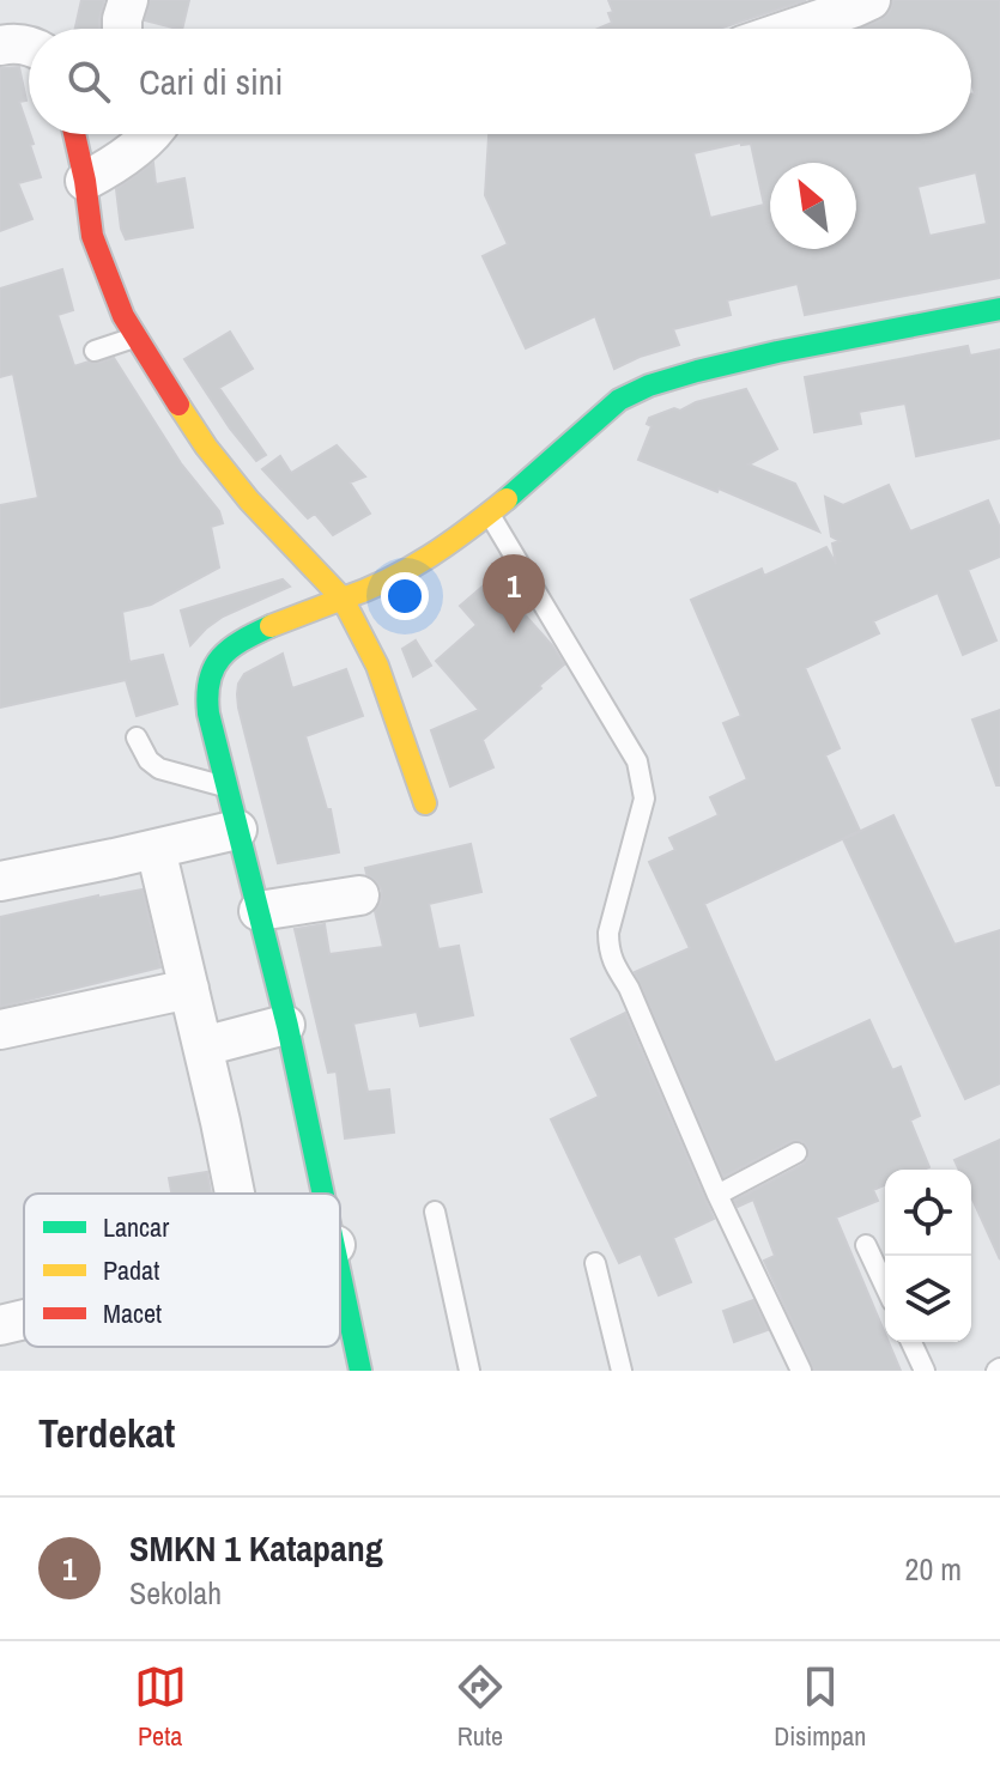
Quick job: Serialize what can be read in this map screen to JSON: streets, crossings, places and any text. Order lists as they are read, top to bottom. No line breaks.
{"legend":["Lancar","Padat","Macet"],"north":"top left","page":{"search":"Cari di sini","pins":"1","heading":"Terdekat","list":[{"mark":"1","name":"SMKN 1 Katapang","note":"Sekolah","value":"20 m"}],"nav":["Peta","Rute","Disimpan"]}}
